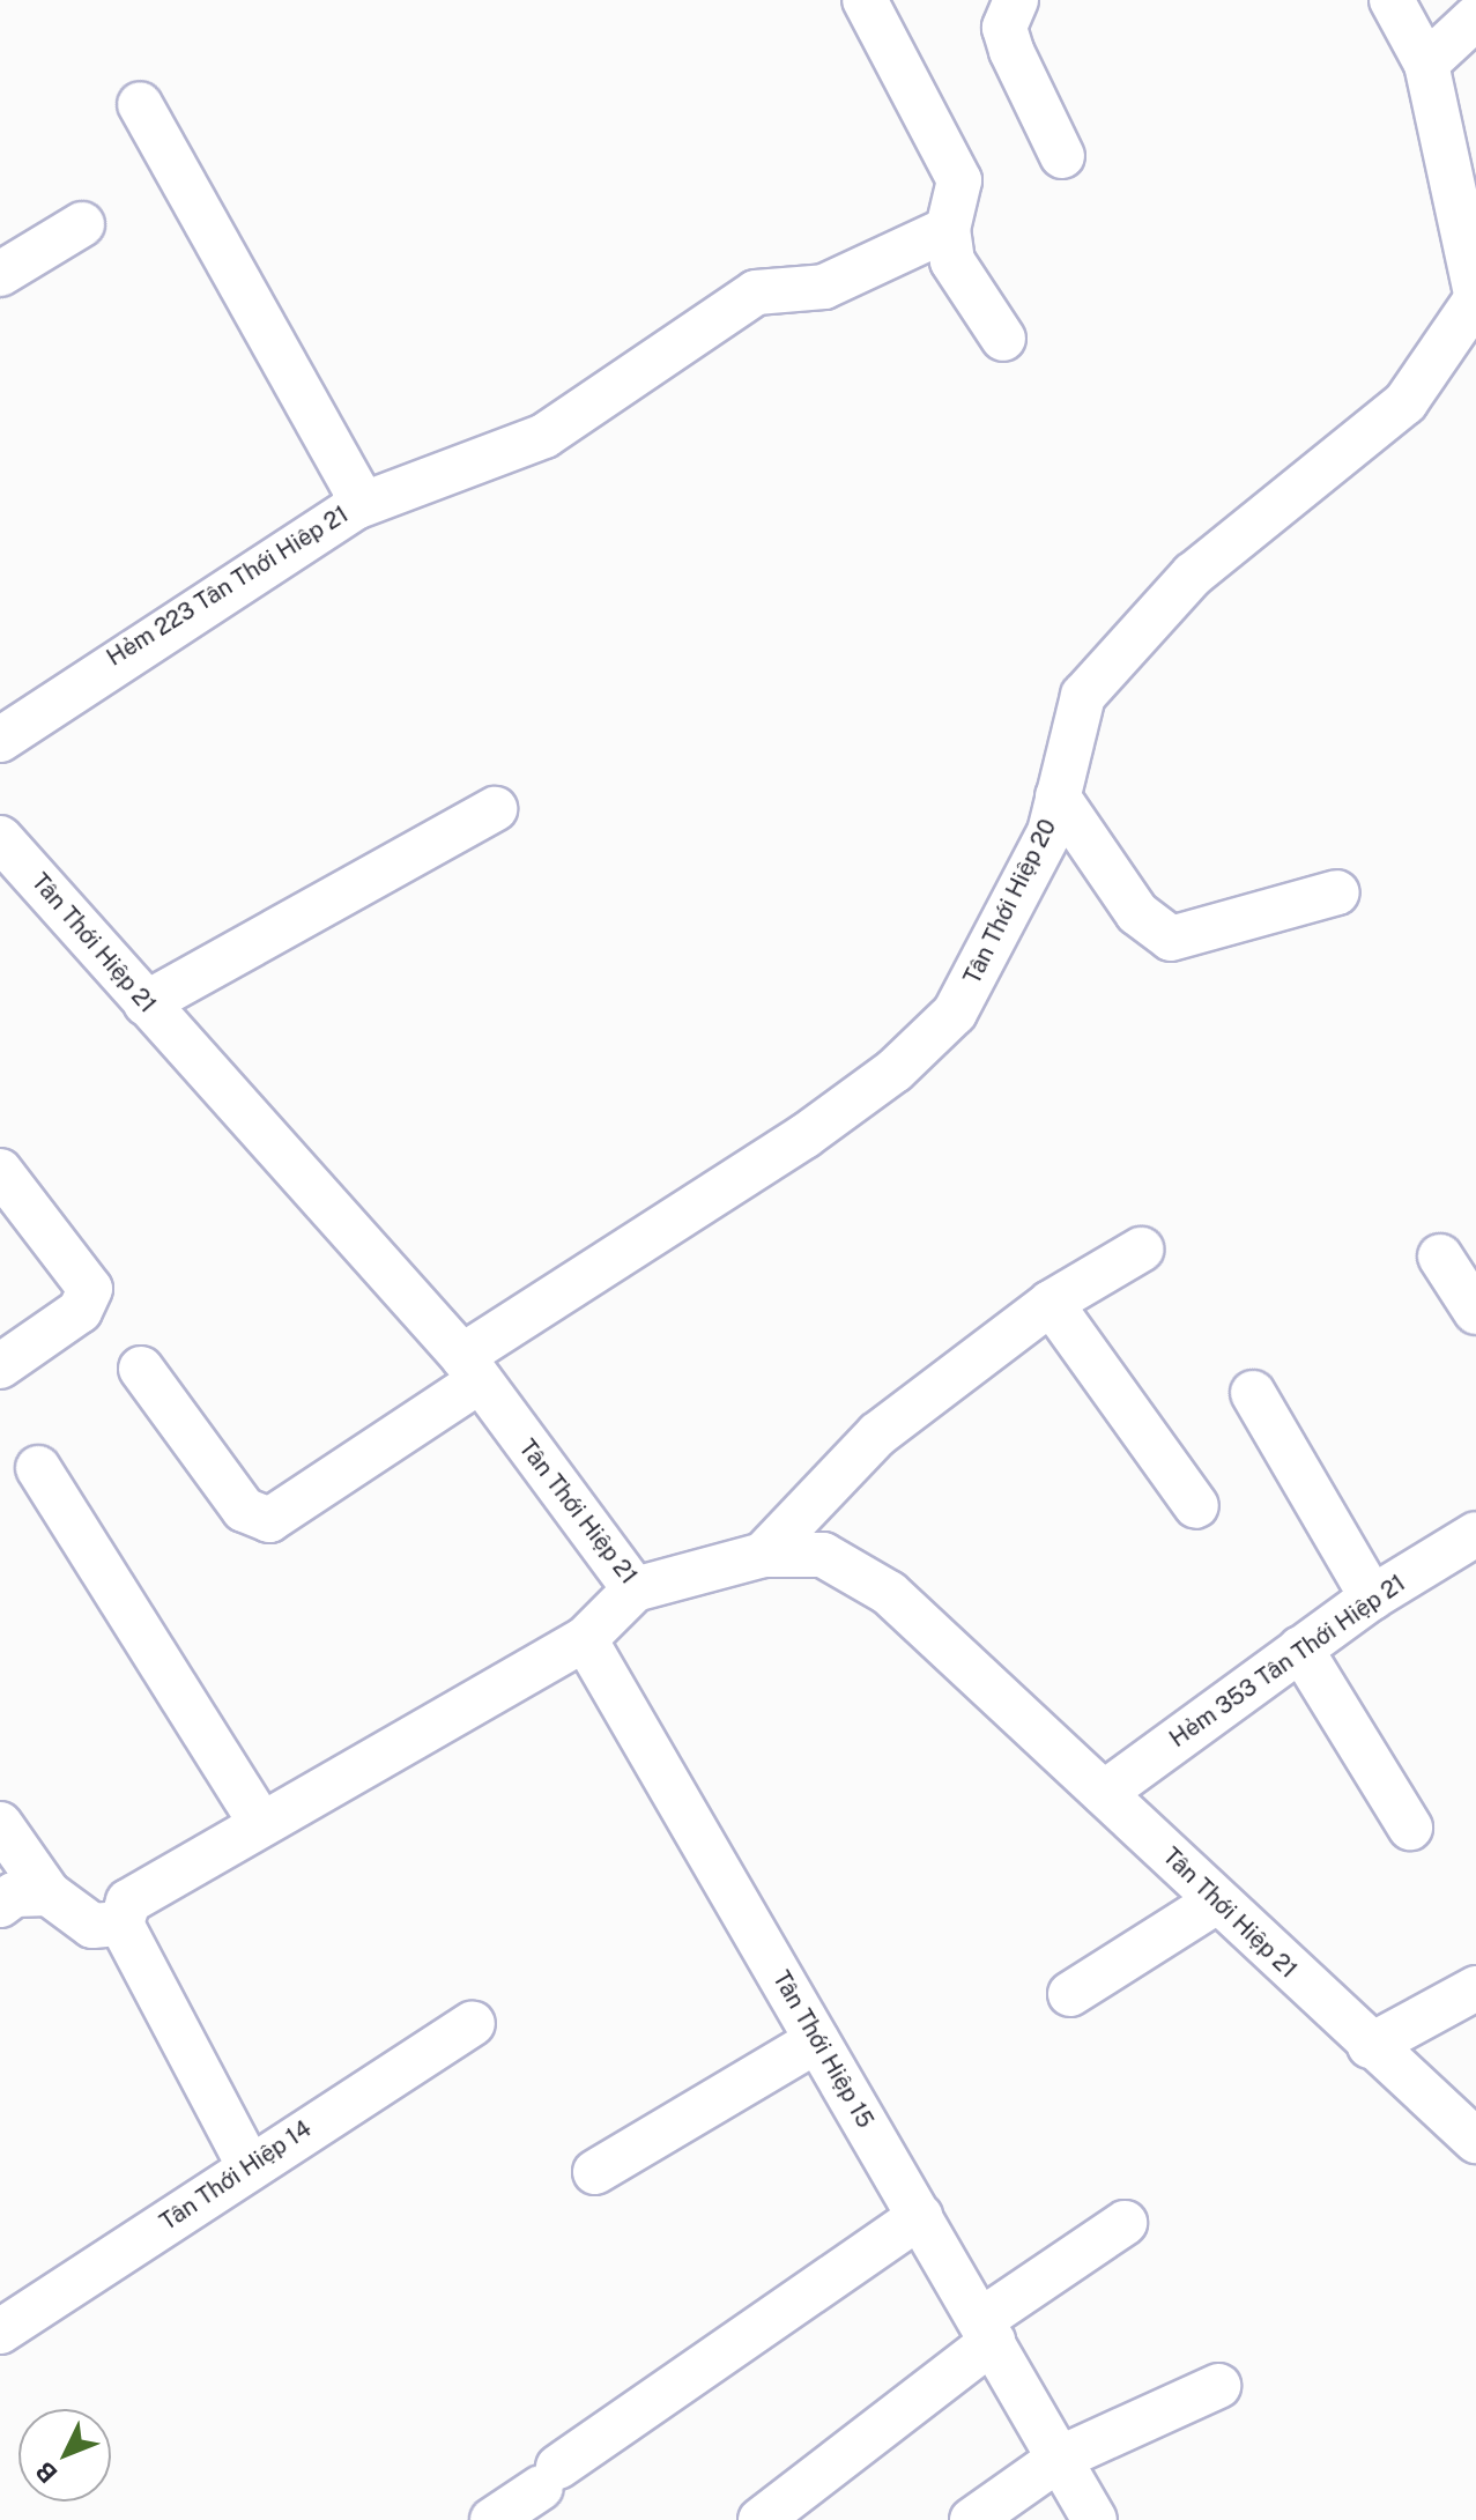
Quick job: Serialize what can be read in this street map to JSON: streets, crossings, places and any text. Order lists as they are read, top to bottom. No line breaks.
{"streets":{"street":["Hẻm 223 Tân Thới Hiêp 21","Tân Thới Hiệp 20","Tân Thới Hiệp 21","Hẻm 353 Tân Thới Hiệp 21","Tân Thới Hiệp 15","Tân Thới Hiệp 14"]},"crossings":[["Tân Thới Hiệp 20","Tân Thới Hiệp 21"],["Tân Thới Hiệp 21","Hẻm 353 Tân Thới Hiệp 21"]],"north":"bottom left"}
